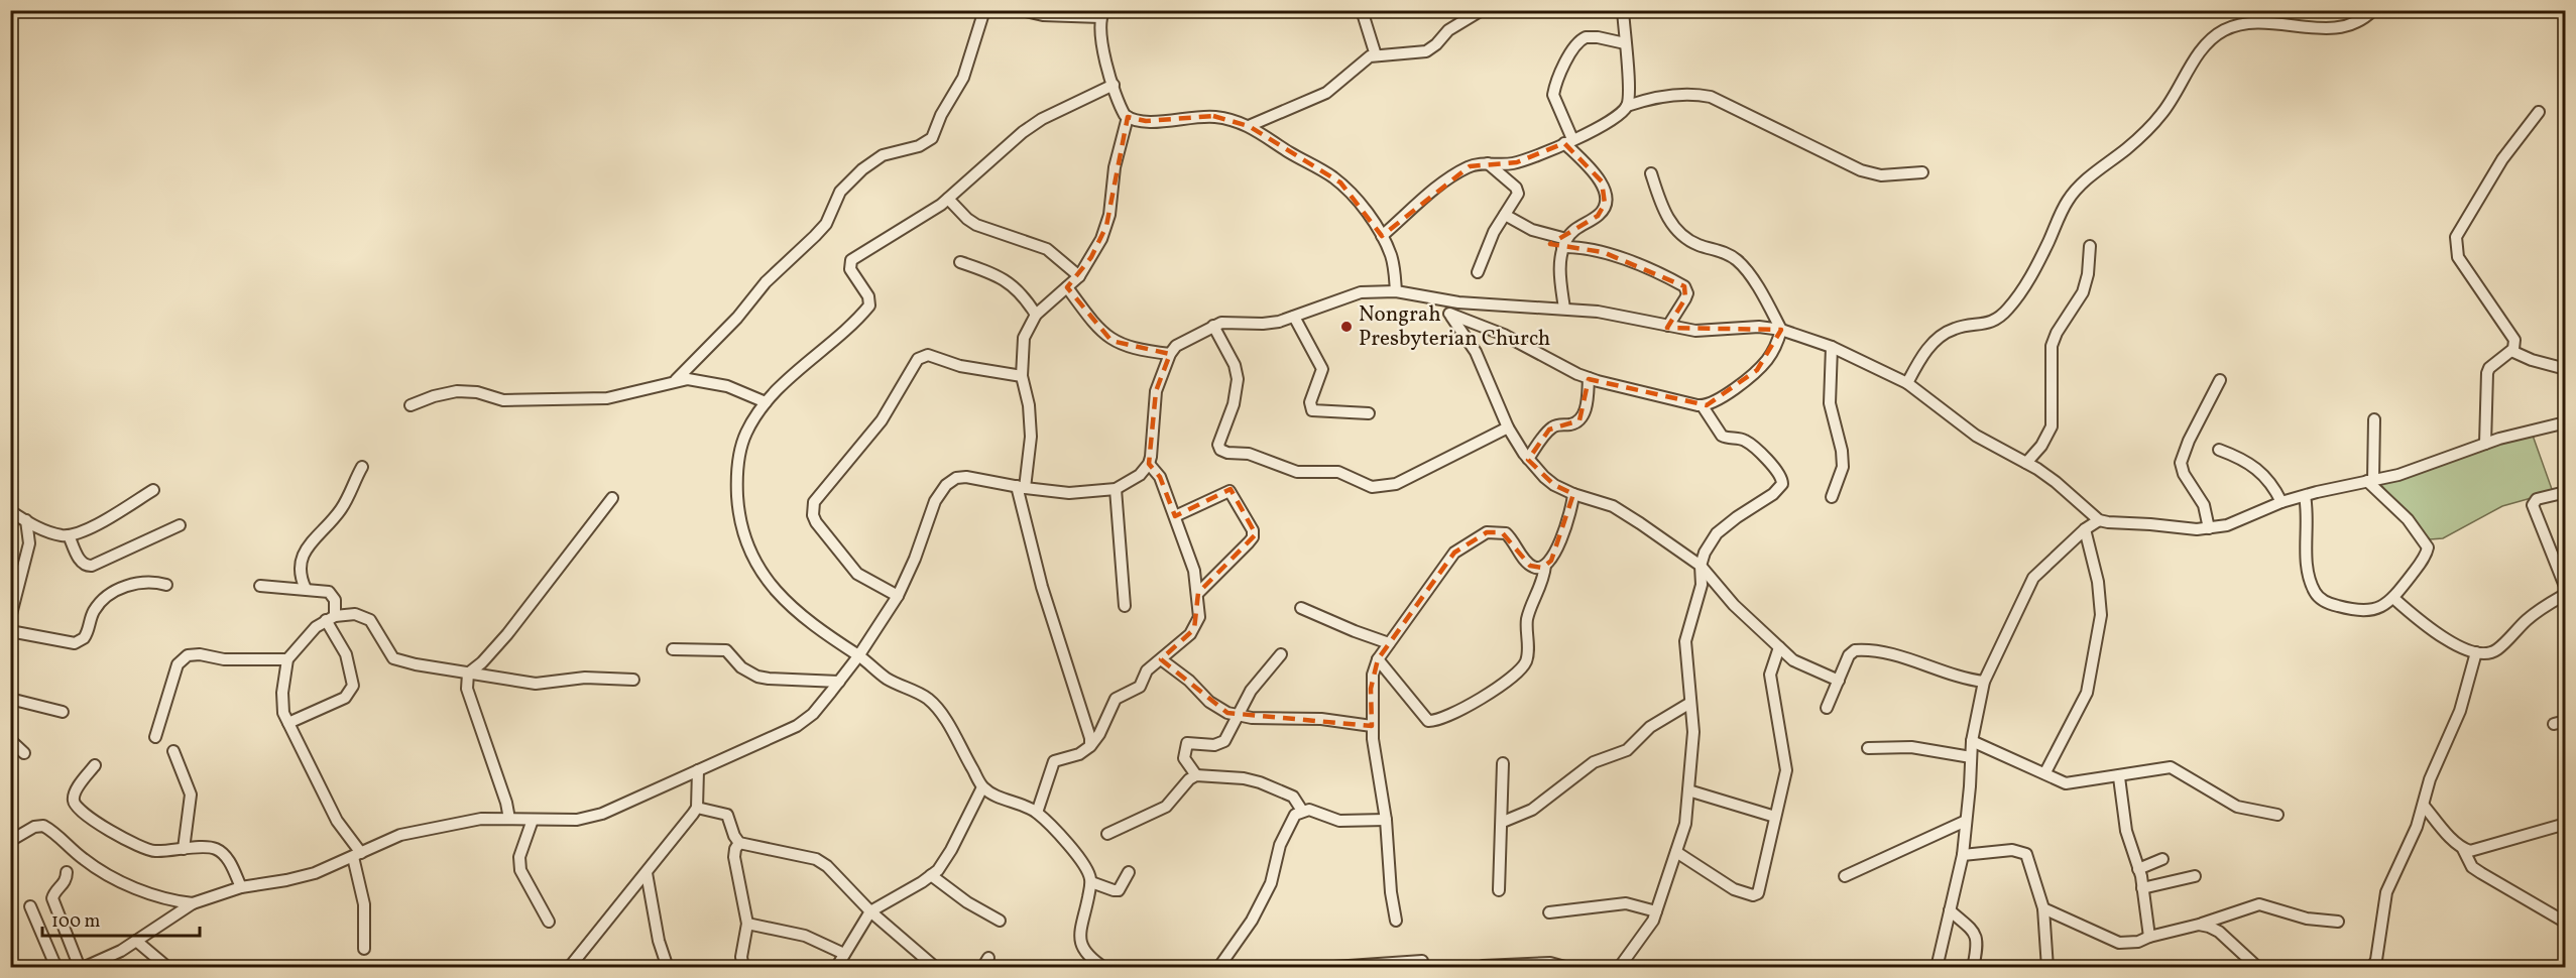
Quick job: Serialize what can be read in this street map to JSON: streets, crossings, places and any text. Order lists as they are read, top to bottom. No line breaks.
{"places":["Nongrah Presbyterian Church"],"scale_bar":"100 m"}
